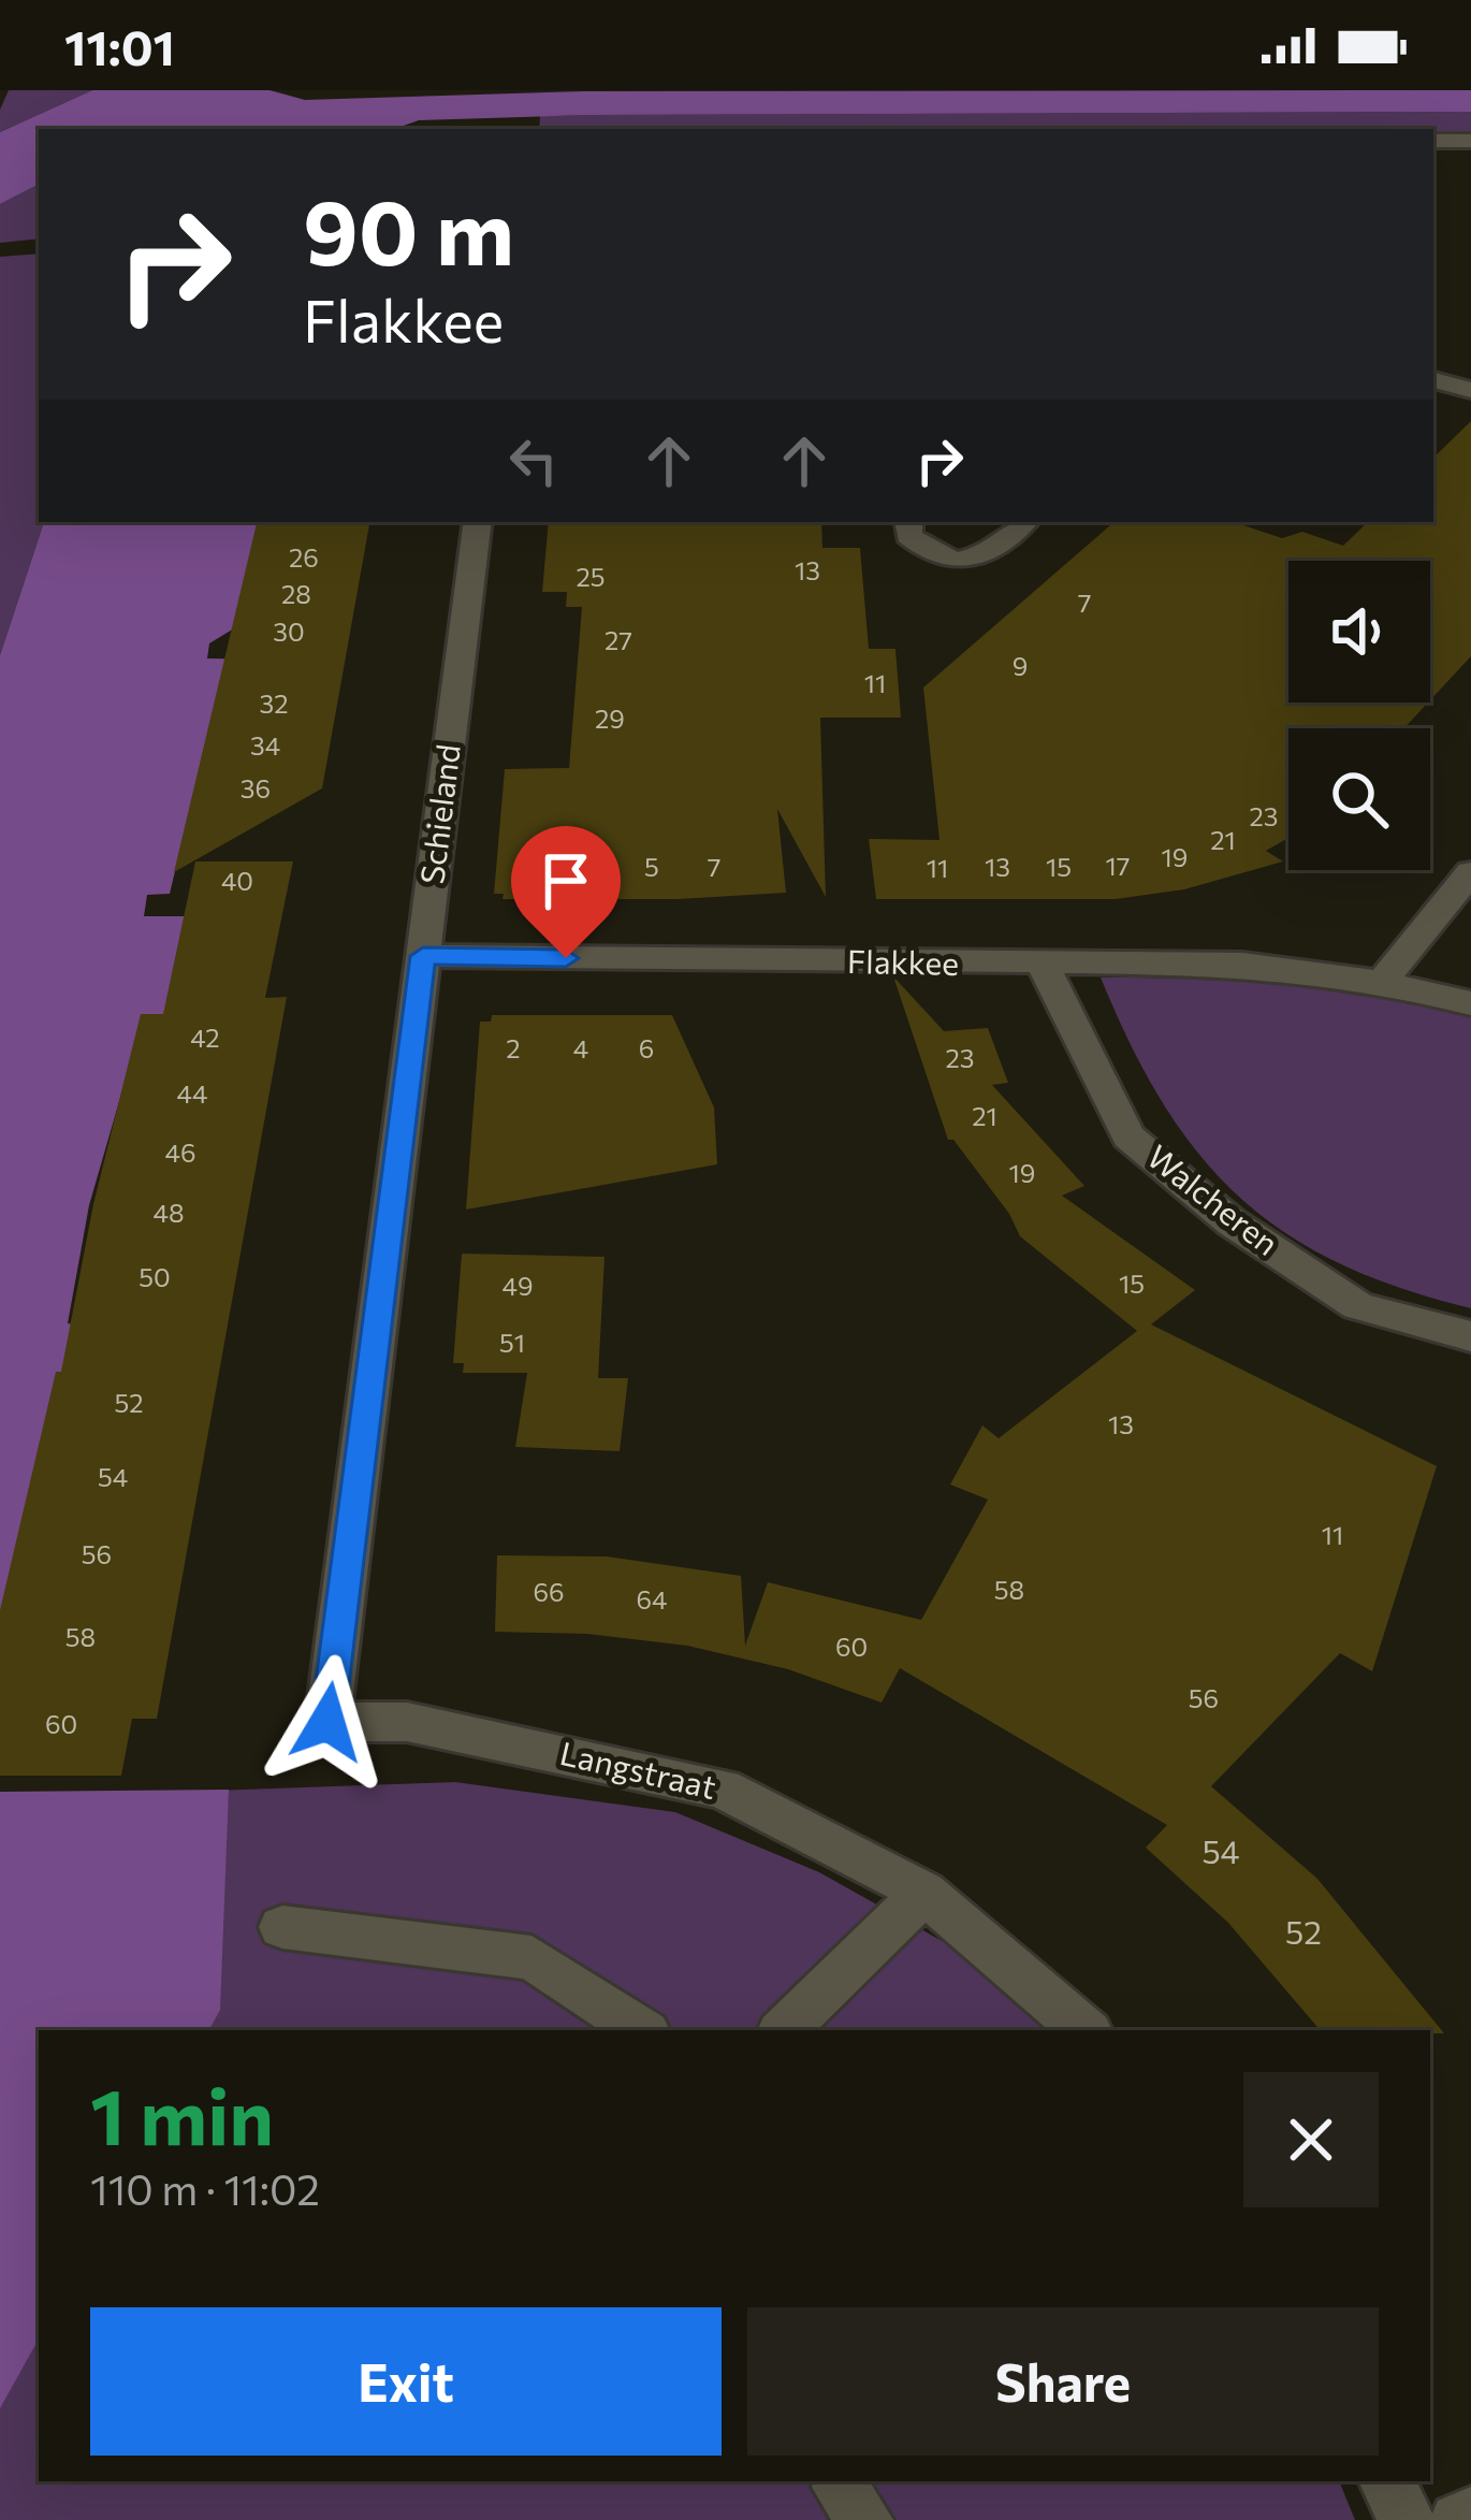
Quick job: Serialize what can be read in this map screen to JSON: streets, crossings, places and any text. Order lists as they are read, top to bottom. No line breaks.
{"streets":{"street":["Schieland","Flakkee","Walcheren","Langstraat"]},"crossings":[["Schieland","Flakkee"],["Schieland","Langstraat"],["Flakkee","Walcheren"]],"house_numbers":["26","13","25","28","7","30","27","9","11","32","29","34","36","23","21","19","17","5","7","13","15","11","40","42","2","4","6","23","44","21","46","19","48","50","15","49","51","52","13","54","11","56","58","66","64","58","60","56","60","54","52"],"page":{"status":"11:01","turn":["90 m","Flakkee"],"heading":["1 min","110 m · 11:02"],"buttons":["Exit","Share"]}}
